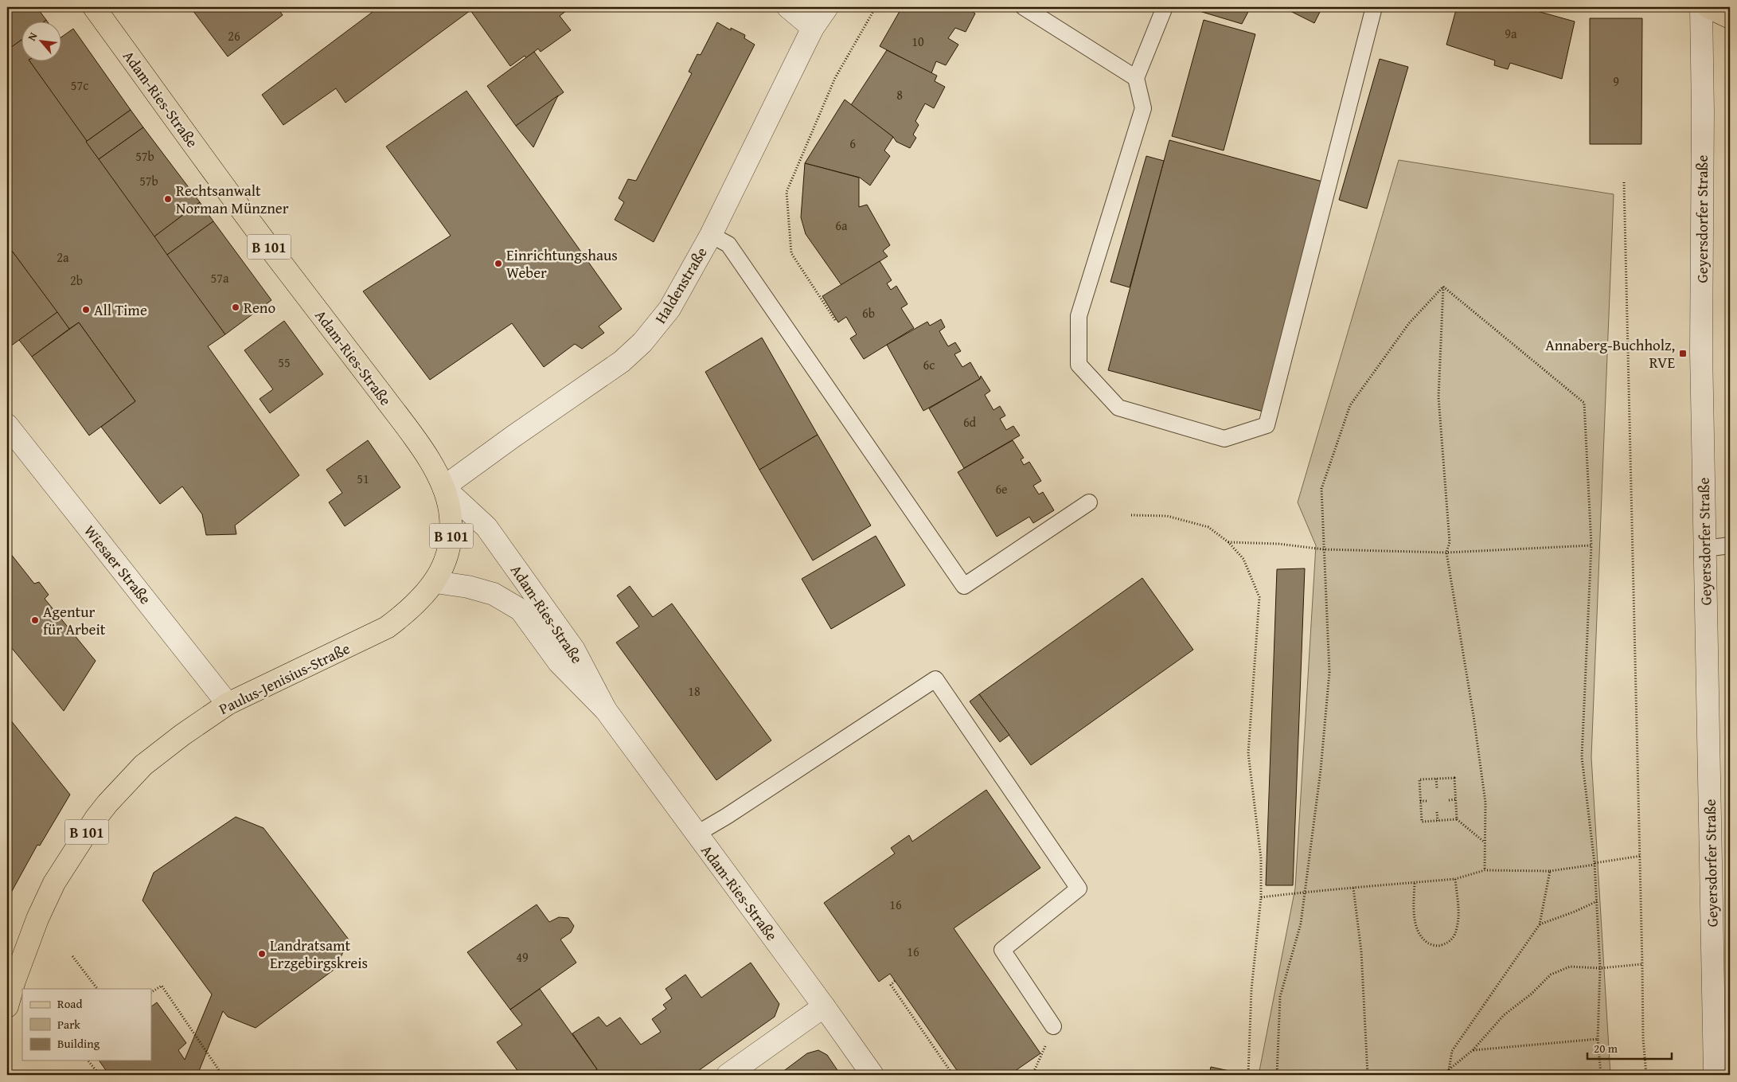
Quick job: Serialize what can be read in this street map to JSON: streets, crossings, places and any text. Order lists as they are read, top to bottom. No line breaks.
{"streets":{"main road":["Adam-Ries-Straße","B 101","Paulus-Jenisius-Straße"],"street":["Geyersdorfer Straße","Haldenstraße","Wiesaer Straße"]},"crossings":[["Adam-Ries-Straße","Haldenstraße"],["Adam-Ries-Straße","Paulus-Jenisius-Straße"],["Haldenstraße","Paulus-Jenisius-Straße"],["Wiesaer Straße","Paulus-Jenisius-Straße"]],"places":{"other":["Rechtsanwalt Norman Münzner","Einrichtungshaus Weber","Reno","All Time","Agentur für Arbeit","Landratsamt Erzgebirgskreis"],"transit":["Annaberg-Buchholz, RVE"]},"house_numbers":["9a","26","10","9","57c","8","6","57b","57b","6a","2a","57a","2b","6b","55","6c","6d","51","6e","18","16","16","49"],"legend":["Road","Park","Building"],"scale_bar":"20 m","north":"top left"}
